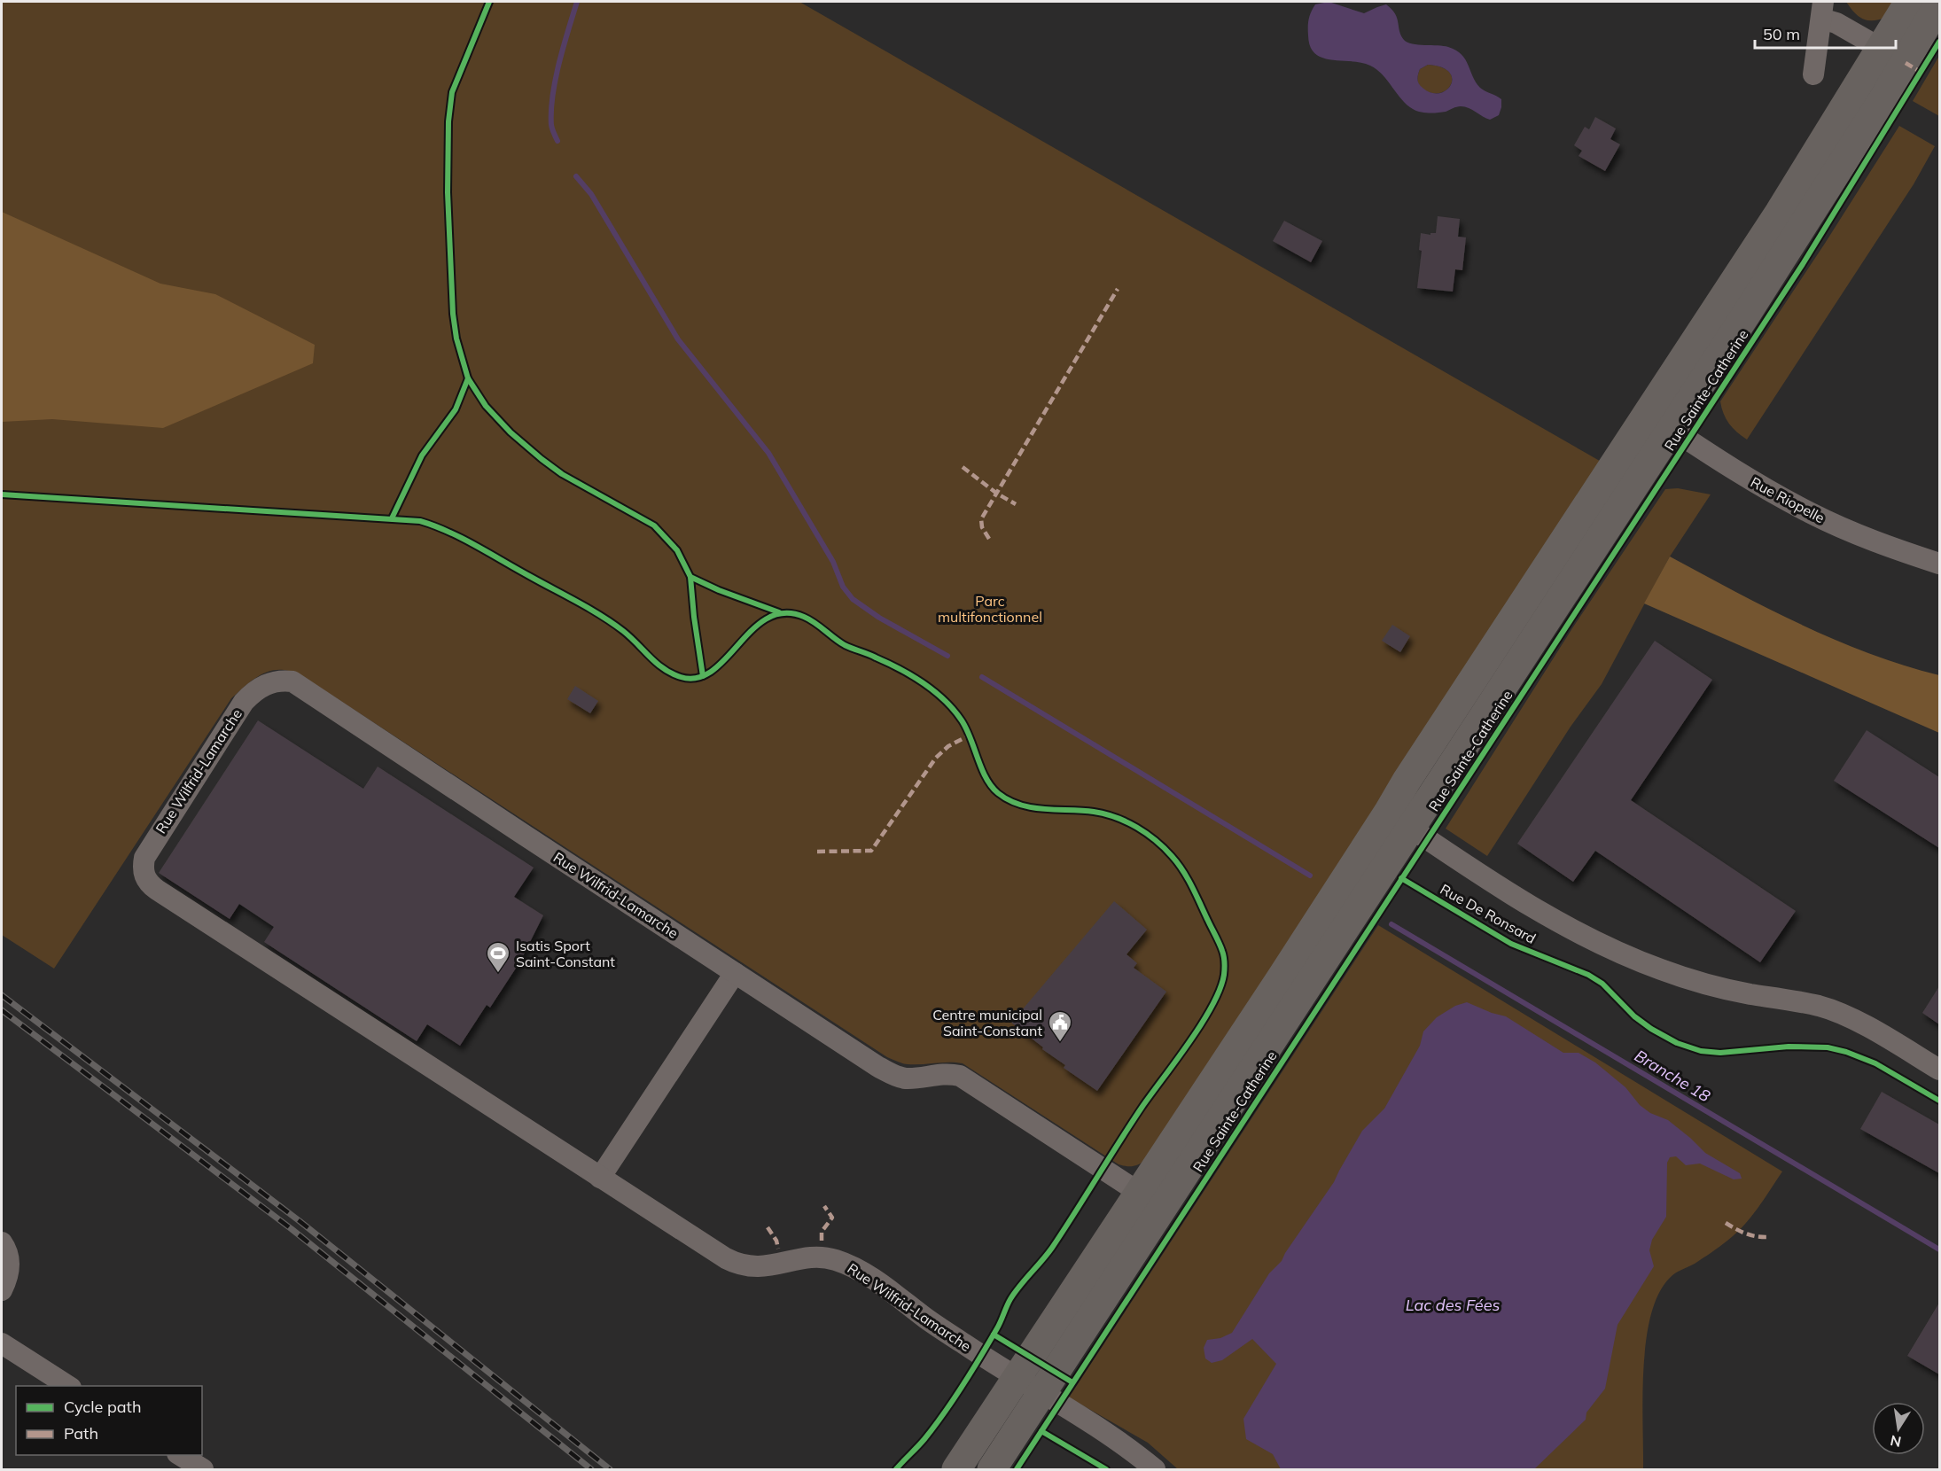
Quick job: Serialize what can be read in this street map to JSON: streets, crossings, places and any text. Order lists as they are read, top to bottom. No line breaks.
{"streets":{"street":["Rue Sainte-Catherine","Rue Riopelle","Rue Wilfrid-Lamarche","Rue De Ronsard"]},"crossings":[["Rue Sainte-Catherine","Rue Riopelle"],["Rue Sainte-Catherine","Rue Wilfrid-Lamarche"],["Rue Sainte-Catherine","Rue De Ronsard"]],"water":["Branche 18","Lac des Fées"],"parks":["Parc multifonctionnel"],"places":{"sports":["Isatis Sport Saint-Constant"],"public building":["Centre municipal Saint-Constant"]},"legend":["Cycle path","Path"],"scale_bar":"50 m","north":"bottom"}
